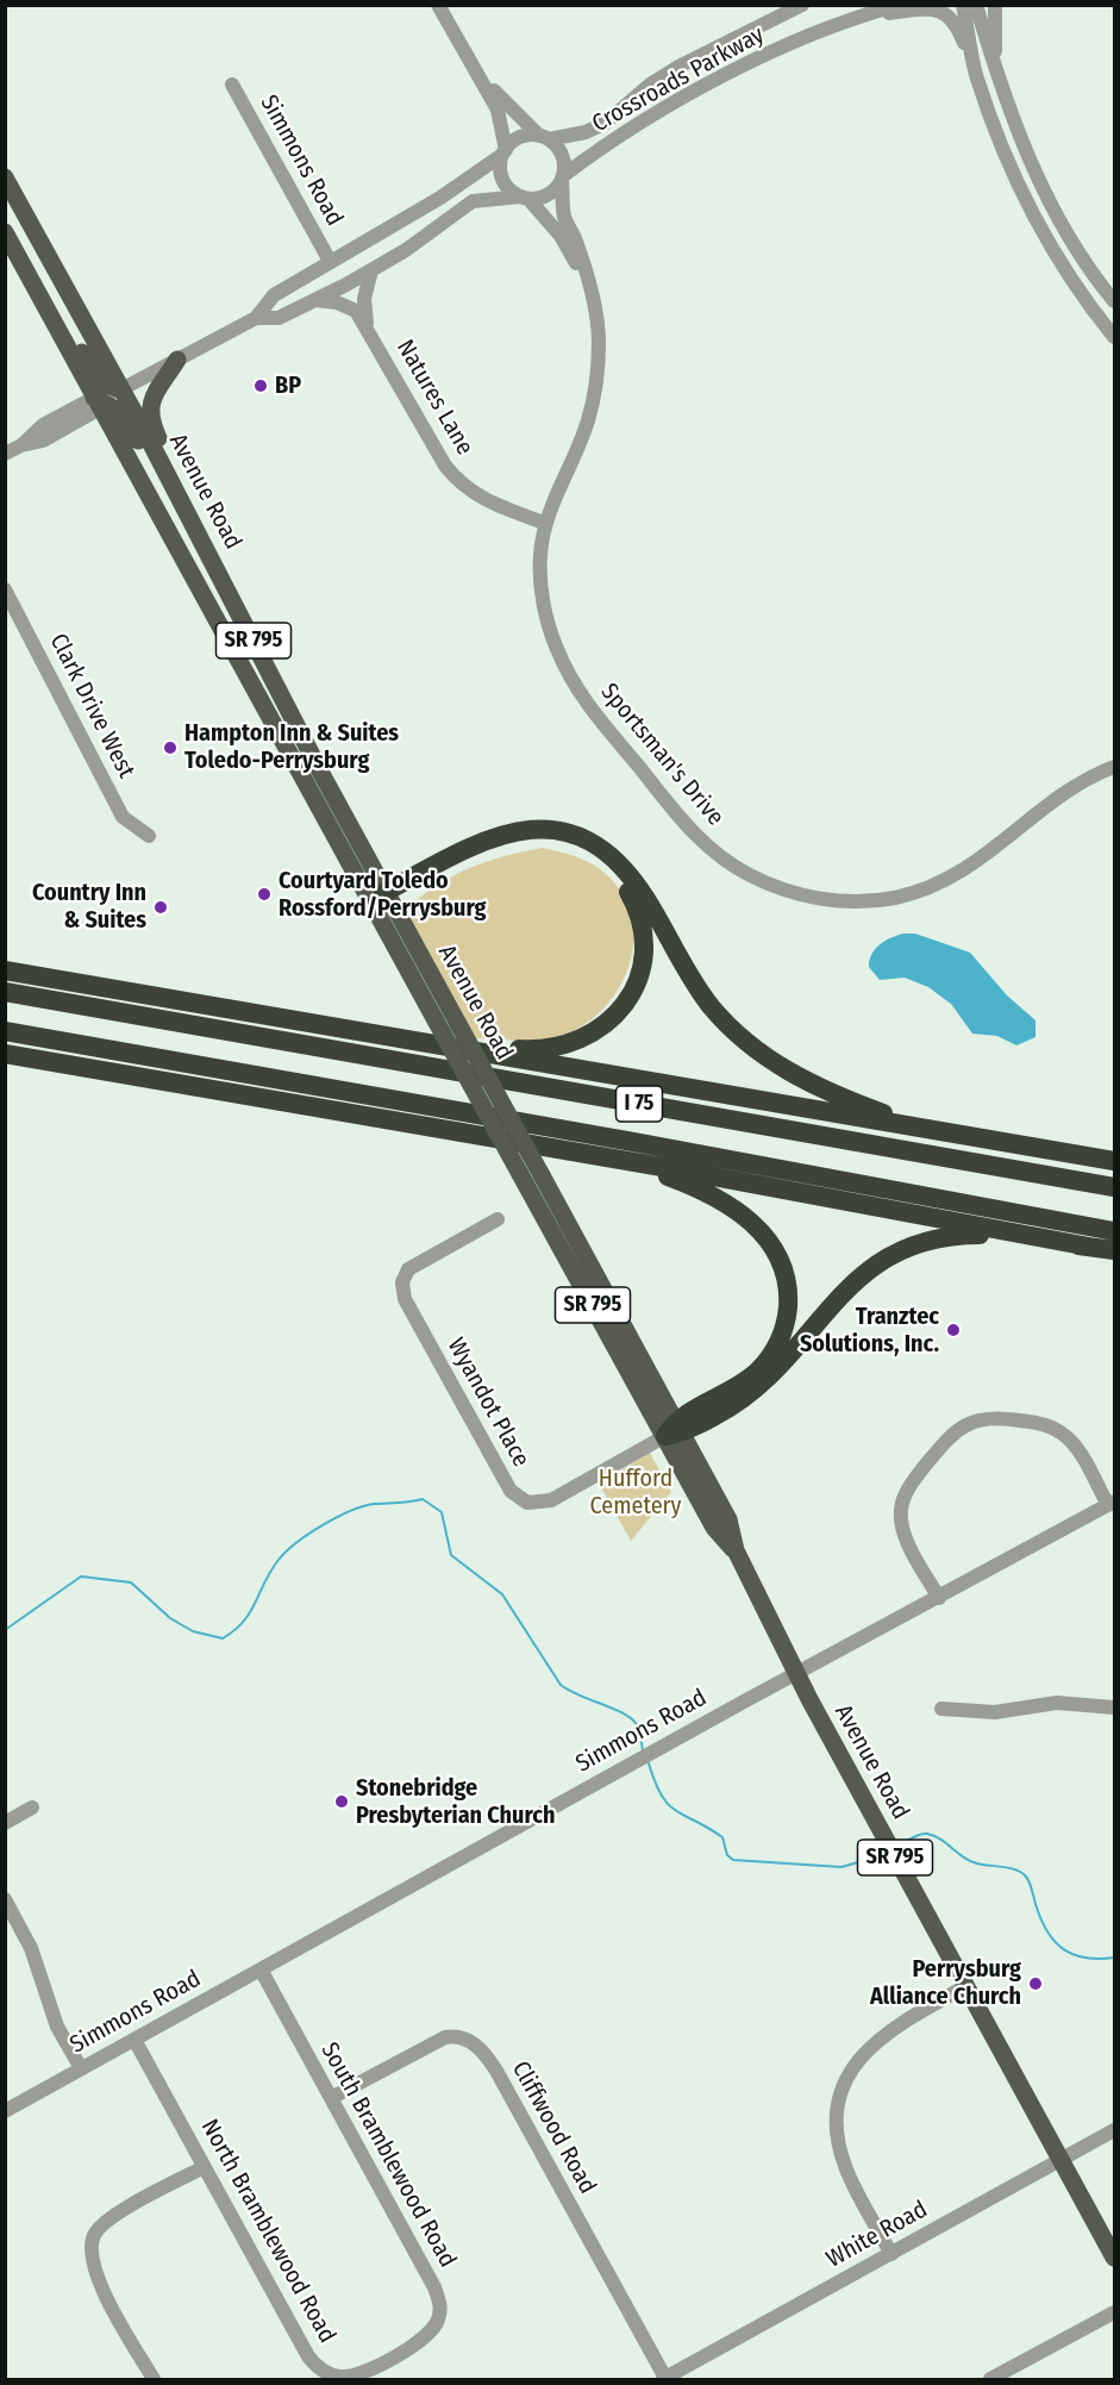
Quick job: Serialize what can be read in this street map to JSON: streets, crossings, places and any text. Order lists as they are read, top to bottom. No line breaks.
{"streets":{"highway":["I 75"],"main road":["Avenue Road","SR 795"],"street":["Crossroads Parkway","Simmons Road","Natures Lane","Clark Drive West","Sportsman's Drive","Wyandot Place","Cliffwood Road","South Bramblewood Road","North Bramblewood Road","White Road"]},"crossings":[["Crossroads Parkway","Sportsman's Drive"],["Simmons Road","Avenue Road"],["Simmons Road","South Bramblewood Road"],["Simmons Road","North Bramblewood Road"],["Natures Lane","Sportsman's Drive"],["Avenue Road","Wyandot Place"],["Avenue Road","White Road"],["Cliffwood Road","South Bramblewood Road"],["Cliffwood Road","White Road"],["South Bramblewood Road","North Bramblewood Road"]],"parks":["Hufford Cemetery"],"places":["BP","Hampton Inn & Suites Toledo-Perrysburg","Courtyard Toledo Rossford/Perrysburg","Country Inn & Suites","Tranztec Solutions, Inc.","Stonebridge Presbyterian Church","Perrysburg Alliance Church"]}
